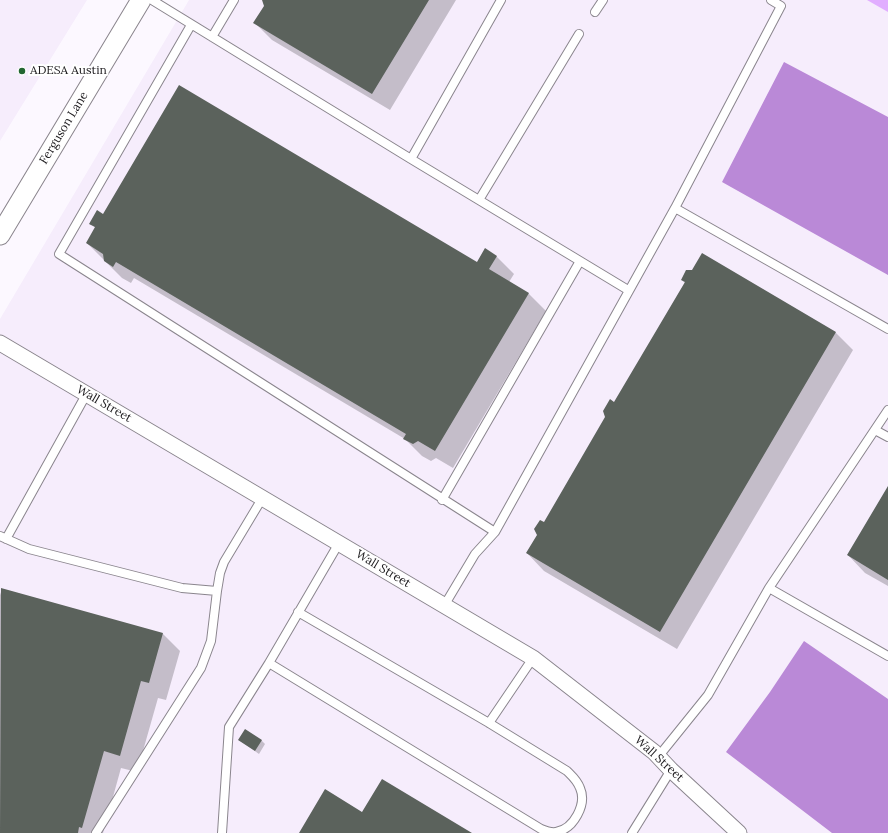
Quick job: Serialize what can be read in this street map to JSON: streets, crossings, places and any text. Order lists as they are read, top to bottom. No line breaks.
{"streets":{"street":["Ferguson Lane","Wall Street"]},"places":["ADESA Austin"]}
